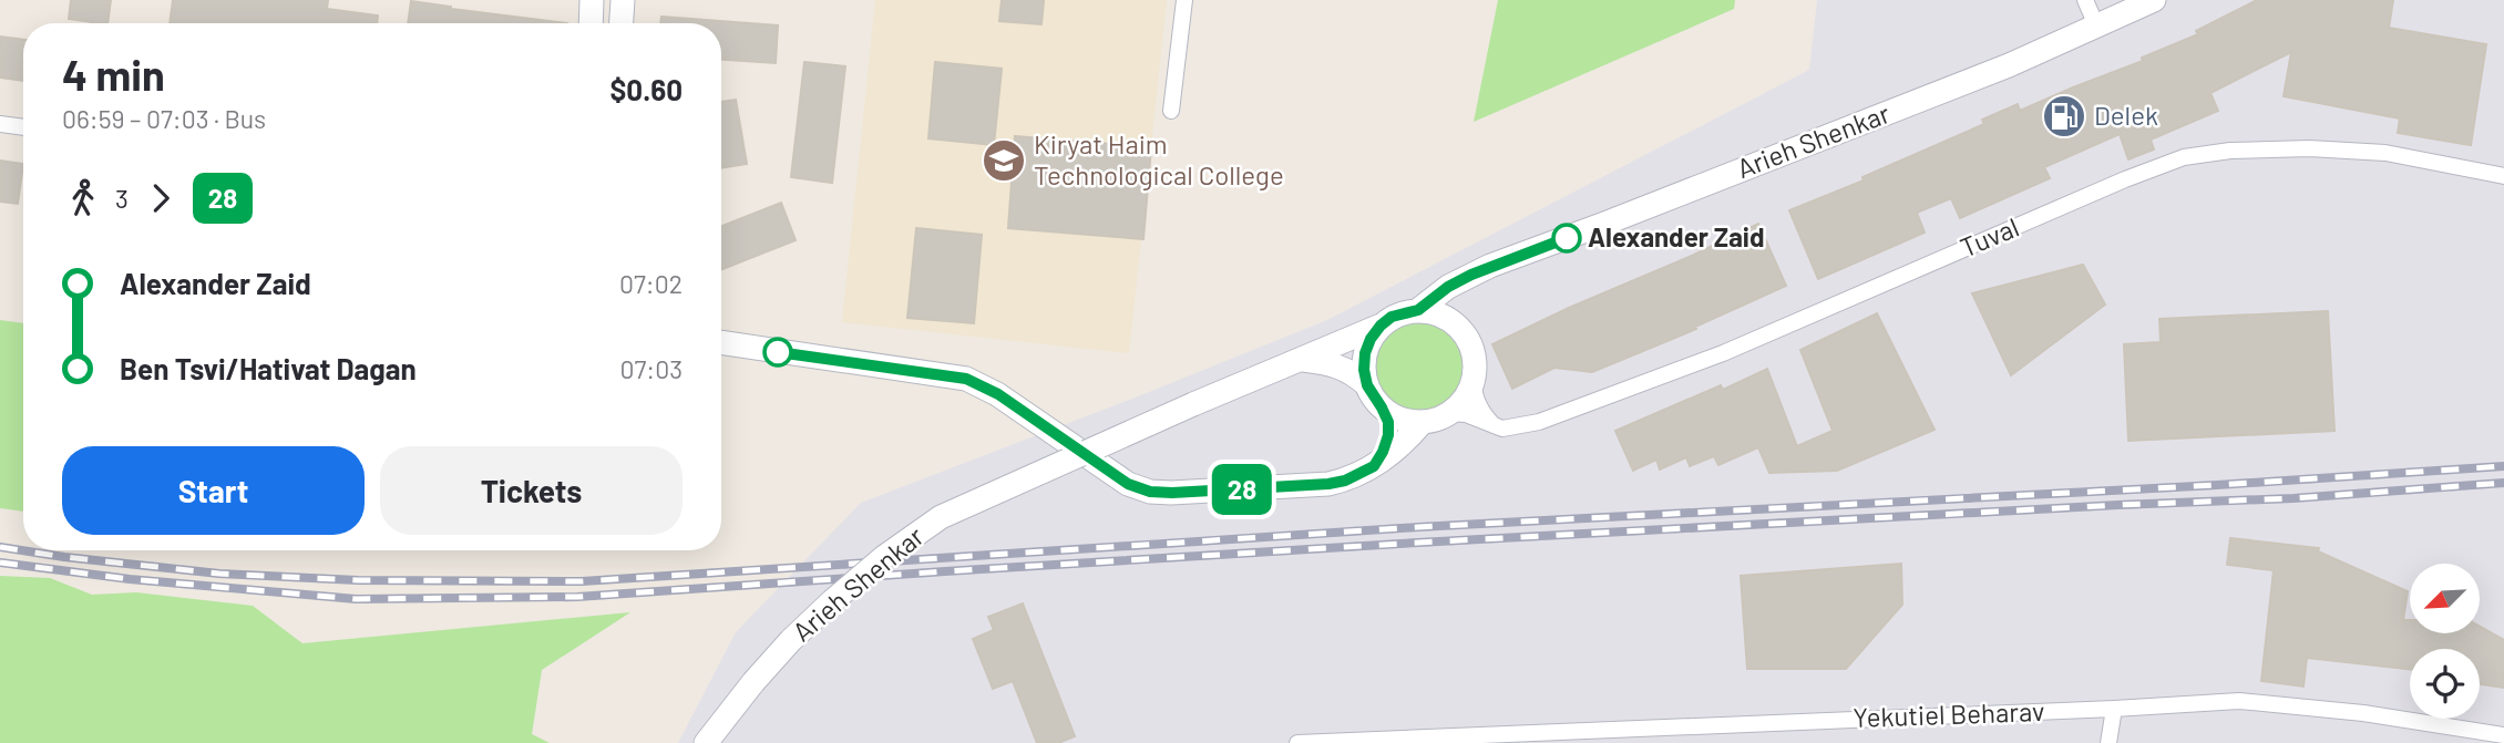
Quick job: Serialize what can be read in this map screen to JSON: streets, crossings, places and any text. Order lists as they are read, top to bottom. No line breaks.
{"streets":{"street":["Arieh Shenkar","Tuval","Yekutiel Beharav"]},"crossings":[["Arieh Shenkar","Tuval"]],"places":{"fuel station":["Delek"],"school or university":["Kiryat Haim Technological College"],"other":["Alexander Zaid"]},"lines":["bus line 28"],"north":"bottom left","page":{"on_map":"28","heading":["4 min","06:59 – 07:03 · Bus","$0.60"],"legs":["3","28"],"list":[{"name":"Alexander Zaid","value":"07:02"},{"name":"Ben Tsvi/Hativat Dagan","value":"07:03"}],"buttons":["Start","Tickets"]}}
